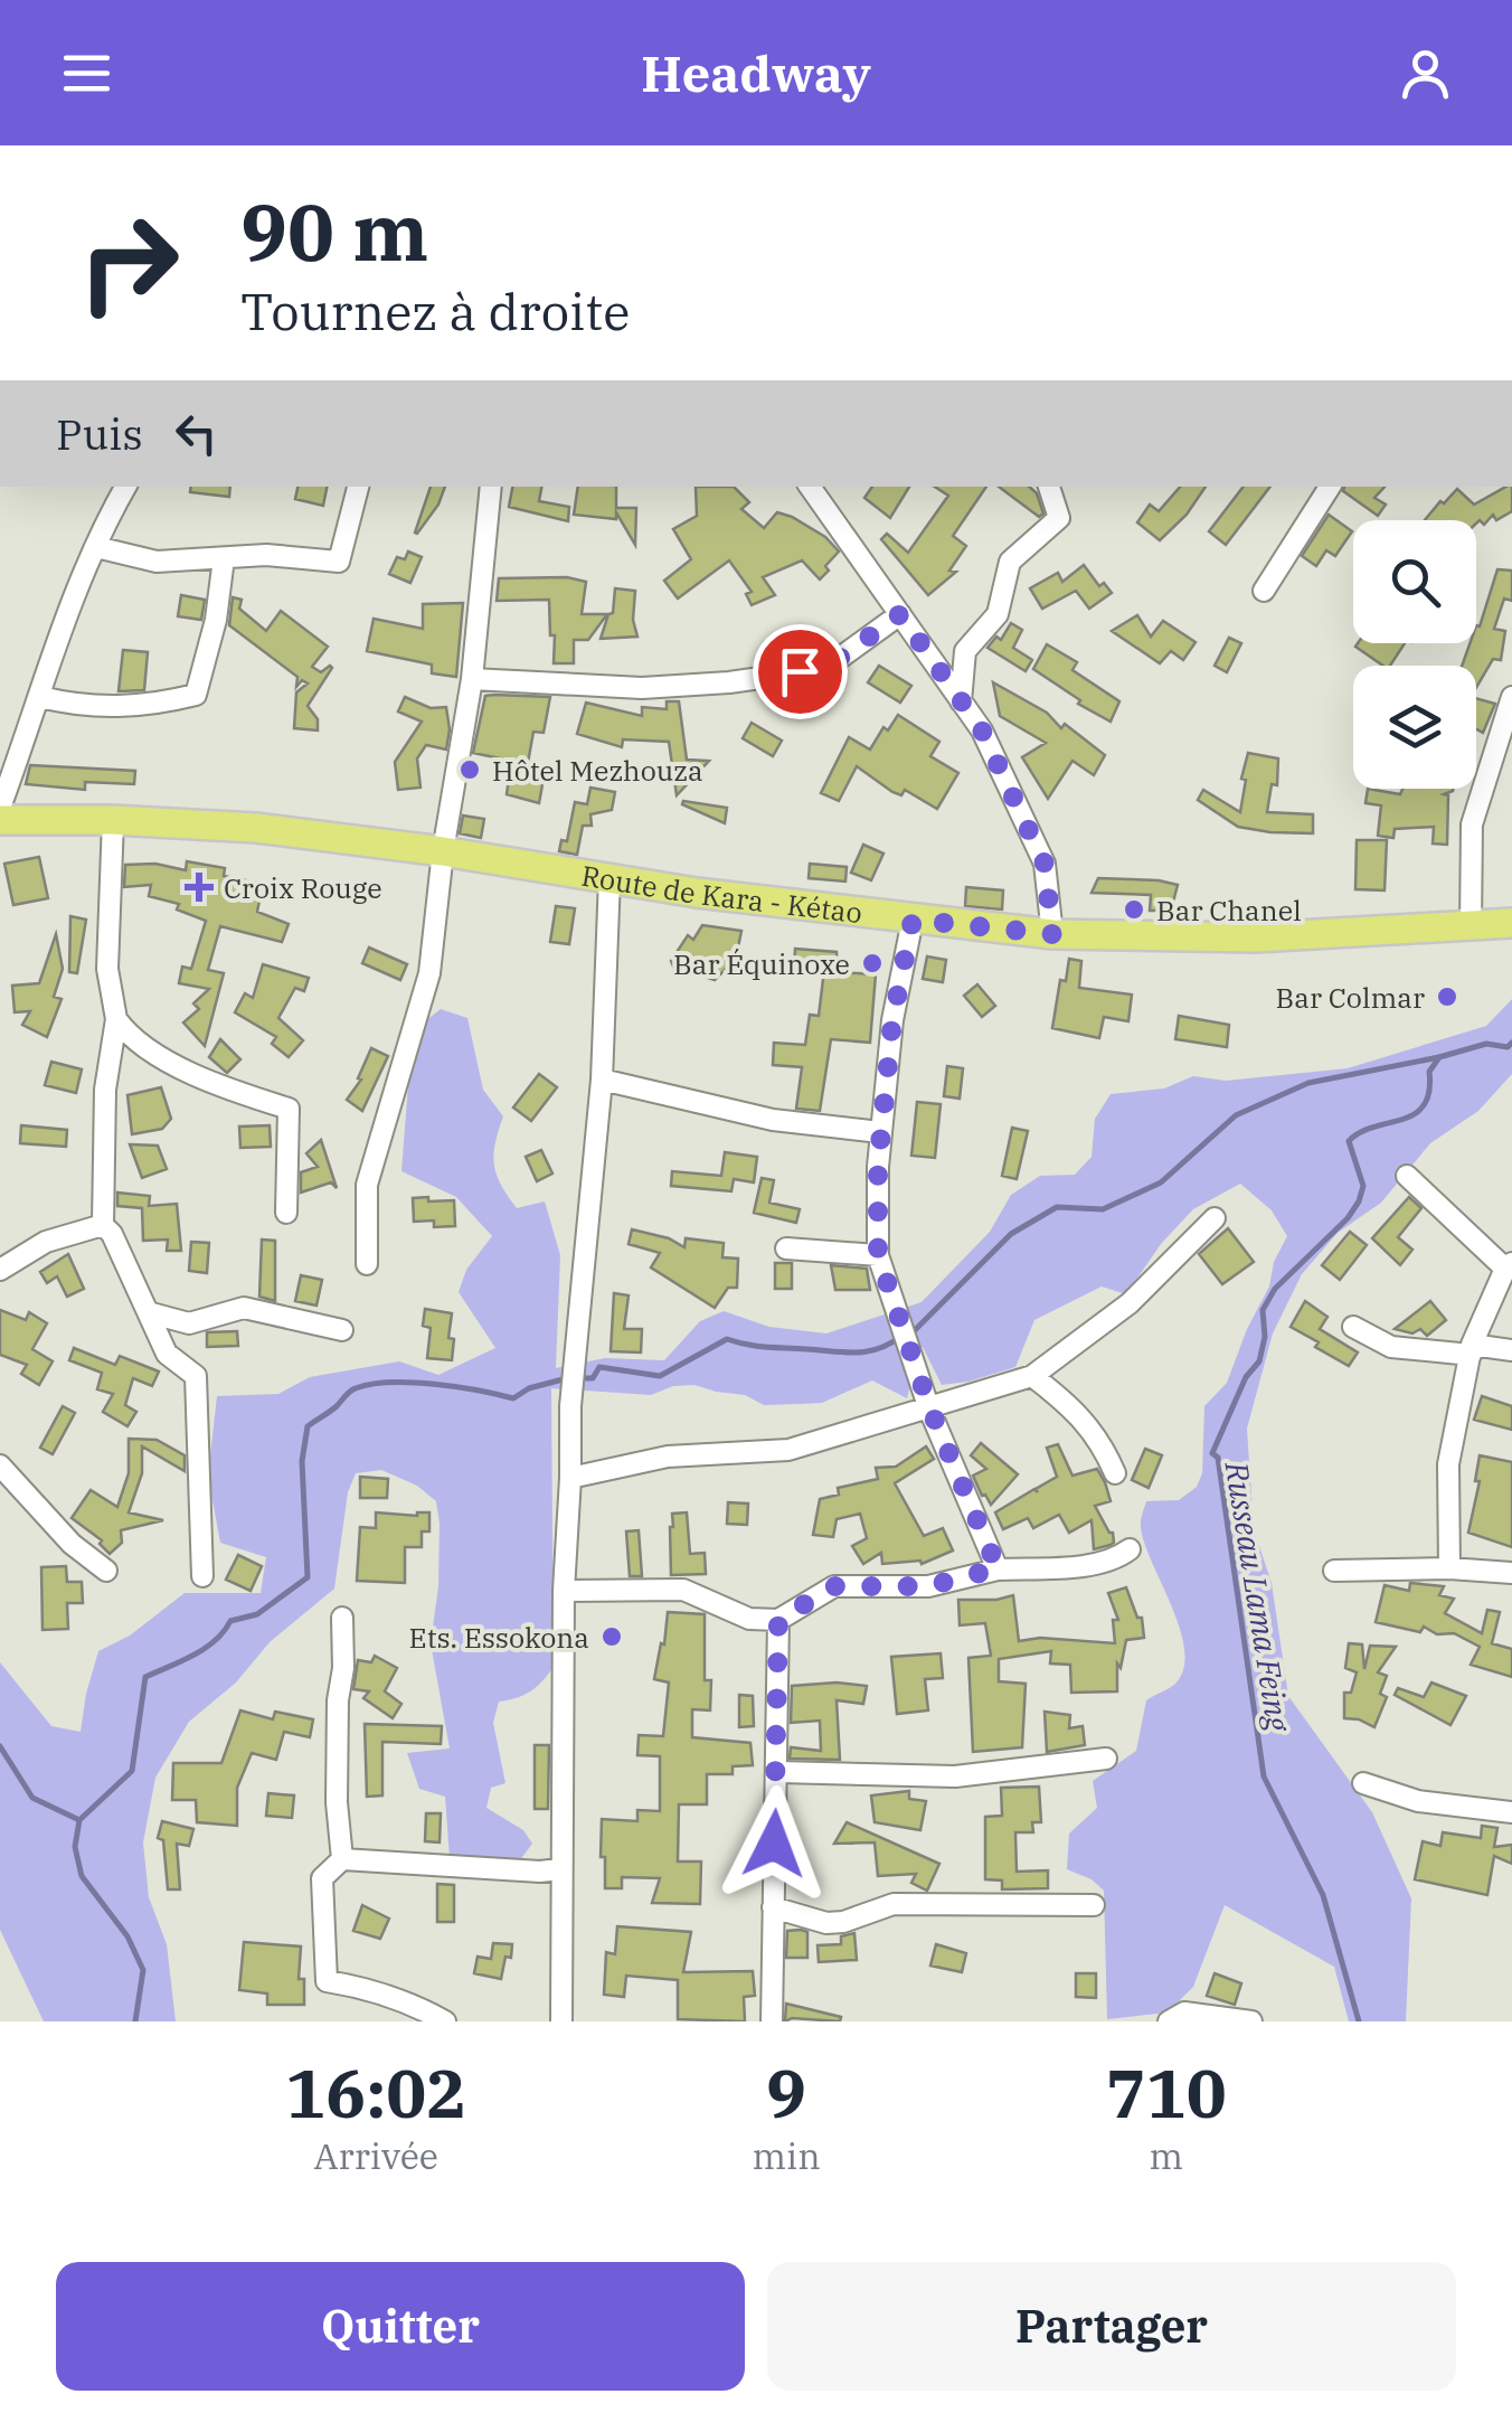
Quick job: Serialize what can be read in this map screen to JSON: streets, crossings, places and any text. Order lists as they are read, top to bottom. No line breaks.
{"streets":{"main road":["Route de Kara - Kétao"]},"water":["Russeau Lama Feing"],"places":{"other":["Hôtel Mezhouza","Bar Chanel","Bar Équinoxe","Bar Colmar","Ets. Essokona"],"health":["Croix Rouge"]},"page":{"header":"Headway","turn":["90 m","Tournez à droite"],"then":"Puis","eta":["16:02","Arrivée","9","min","710","m"],"buttons":["Quitter","Partager"]}}
